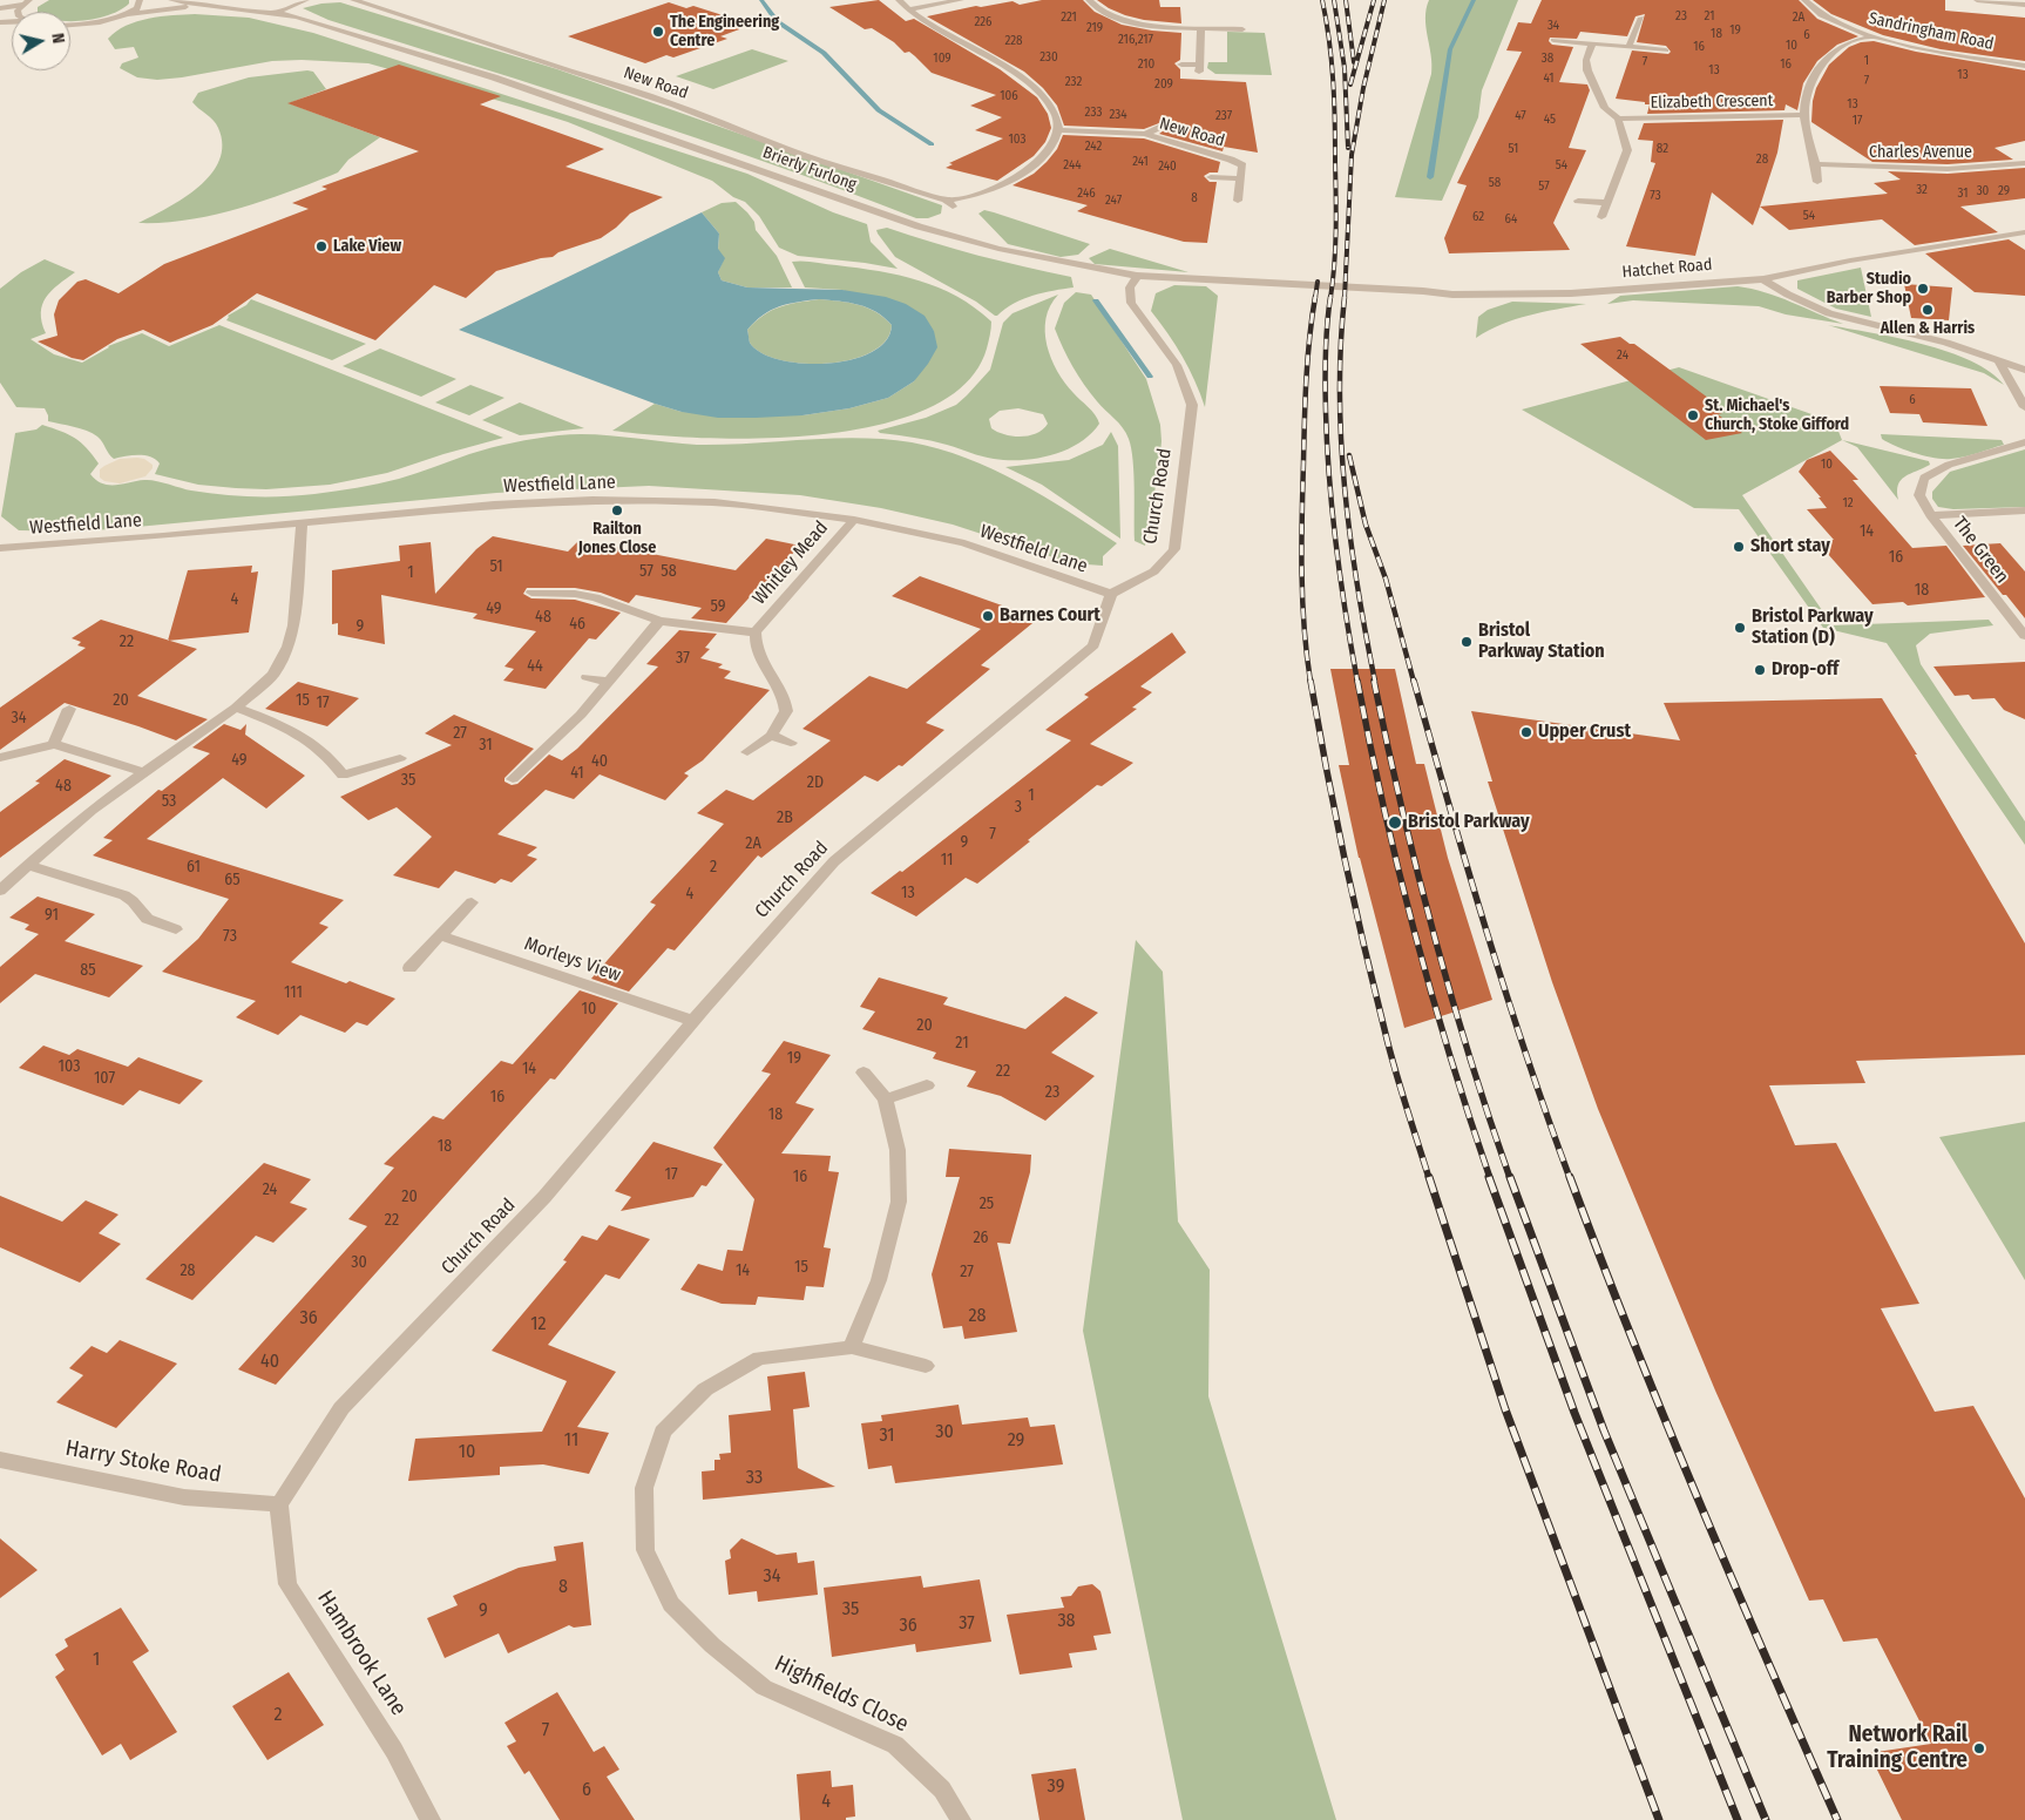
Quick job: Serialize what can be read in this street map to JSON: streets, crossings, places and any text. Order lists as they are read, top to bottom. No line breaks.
{"streets":{"street":["Sandringham Road","New Road","Elizabeth Crescent","Charles Avenue","Brierly Furlong","Hatchet Road","Westfield Lane","Church Road","The Green","Whitley Mead","Morleys View","Harry Stoke Road","Hambrook Lane","Highfields Close"]},"crossings":[["Brierly Furlong","Hatchet Road"],["Brierly Furlong","Church Road"],["Westfield Lane","Church Road"],["Westfield Lane","Whitley Mead"],["Church Road","Morleys View"],["Church Road","Harry Stoke Road"],["Church Road","Hambrook Lane"],["Harry Stoke Road","Hambrook Lane"]],"places":["The Engineering Centre","Lake View","Studio Barber Shop","Allen & Harris","St. Michael's Church, Stoke Gifford","Railton Jones Close","Short stay","Barnes Court","Bristol Parkway Station (D)","Bristol Parkway Station","Drop-off","Upper Crust","Bristol Parkway","Network Rail Training Centre"],"house_numbers":["23","21","221","2A","226","34","219","19","18","6","216,217","228","10","16","230","109","38","1","7","210","16","13","13","41","7","232","209","106","13","233","234","237","47","45","17","103","242","51","82","28","241","244","54","240","58","57","32","30","29","246","31","73","8","247","54","62","64","24","6","10","12","14","16","51","57","58","1","18","4","59","49","48","46","9","22","37","44","20","15","17","34","27","31","49","40","41","35","2D","48","1","53","3","2B","7","9","2A","11","61","2","65","13","4","91","73","85","111","10","20","21","19","103","14","22","107","23","16","18","18","17","16","24","20","25","22","26","30","15","28","14","27","28","36","12","40","30","31","11","29","10","33","34","8","35","9","38","37","36","1","2","7","39","6","4"],"north":"right"}
